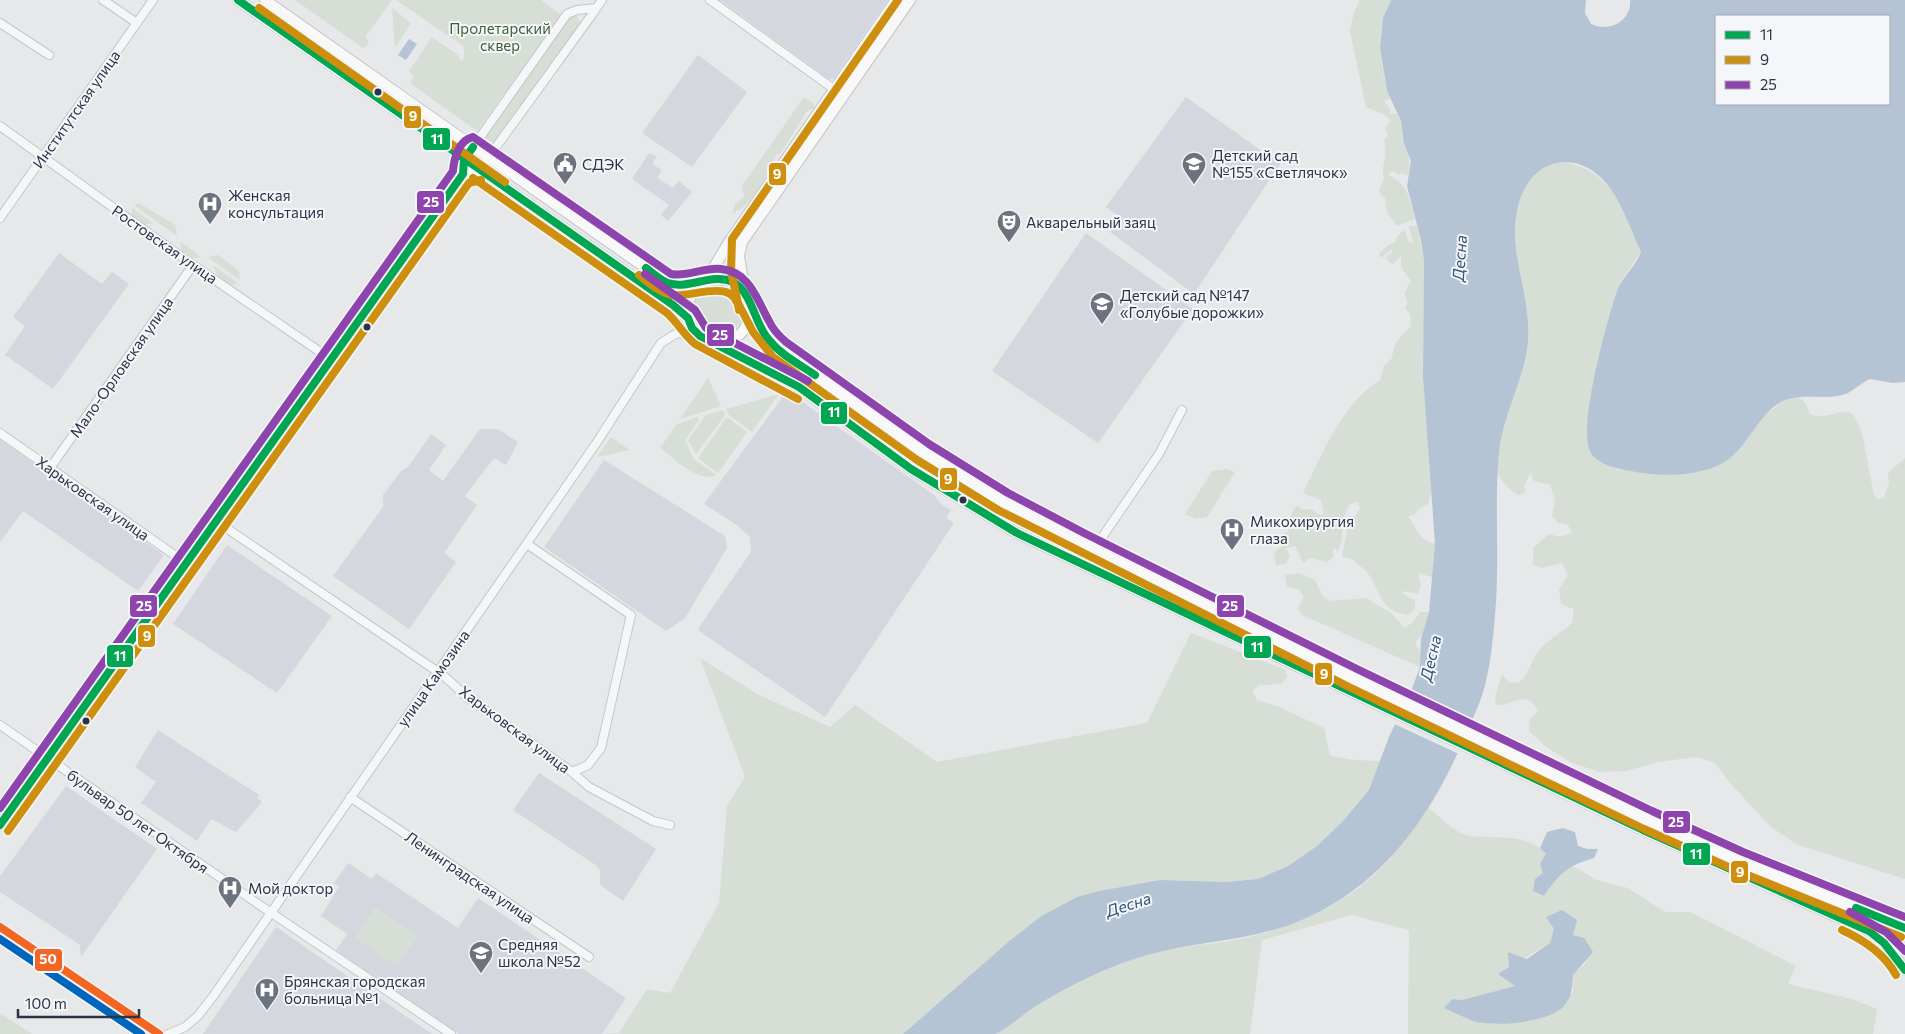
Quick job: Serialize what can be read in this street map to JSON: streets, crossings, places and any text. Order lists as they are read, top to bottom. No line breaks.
{"streets":{"street":["Институтская улица","Ростовская улица","Мало-Орловская улица","Харьковская улица","улица Камозина","бульвар 50 лет Октября","Ленинградская улица"]},"crossings":[["Институтская улица","Ростовская улица"],["Ростовская улица","Мало-Орловская улица"],["Мало-Орловская улица","Харьковская улица"],["Харьковская улица","улица Камозина"],["улица Камозина","бульвар 50 лет Октября"],["улица Камозина","Ленинградская улица"]],"water":["Десна"],"parks":["Пролетарский сквер"],"places":{"public building":["СДЭК"],"school or university":["Детский сад №155 «Светлячок»","Детский сад №147 «Голубые дорожки»","Средняя школа №52"],"hospital":["Женская консультация","Микохирургия глаза","Мой доктор","Брянская городская больница №1"],"theatre":["Акварельный заяц"]},"lines":["transit line 11","transit line 9","transit line 25","transit line 50"],"legend":["11","9","25"],"scale_bar":"100 m"}
